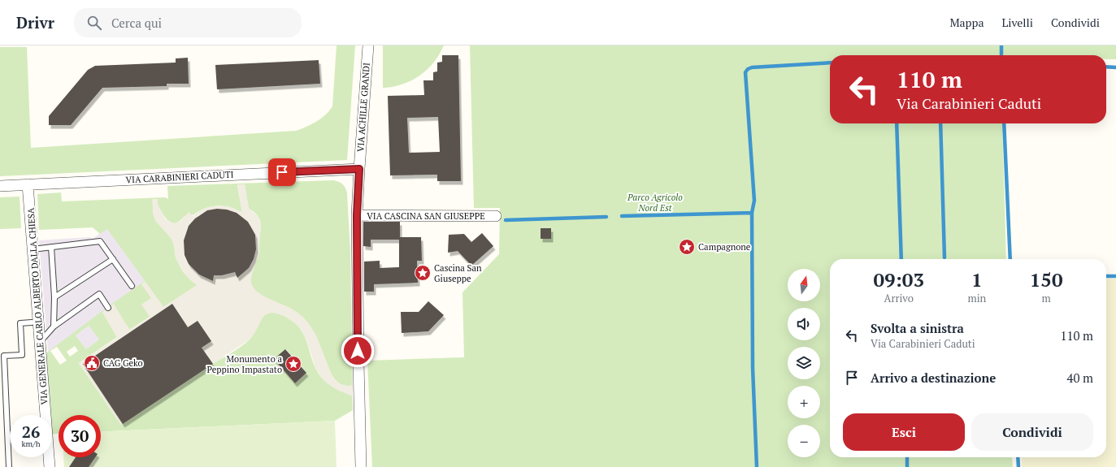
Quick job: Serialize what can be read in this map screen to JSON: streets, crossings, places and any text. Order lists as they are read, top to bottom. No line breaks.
{"streets":{"street":["VIA ACHILLE GRANDI","VIA CARABINIERI CADUTI","VIA CASCINA SAN GIUSEPPE","VIA GENERALE CARLO ALBERTO DALLA CHIESA"]},"crossings":[["VIA ACHILLE GRANDI","VIA CARABINIERI CADUTI"],["VIA ACHILLE GRANDI","VIA CASCINA SAN GIUSEPPE"],["VIA CARABINIERI CADUTI","VIA GENERALE CARLO ALBERTO DALLA CHIESA"]],"parks":["Parco Agricolo Nord Est"],"places":{"place":["Campagnone","Cascina San Giuseppe","Monumento a Peppino Impastato"],"public building":["CAG Geko"]},"north":"top","page":{"header":"Drivr","search":"Cerca qui","nav":["Mappa","Livelli","Condividi"],"turn":["110 m","Via Carabinieri Caduti"],"eta":["09:03","Arrivo","1","min","150","m"],"map_buttons":["+","−"],"list":[{"name":"Svolta a sinistra","note":"Via Carabinieri Caduti","value":"110 m"},{"name":"Arrivo a destinazione","value":"40 m"}],"buttons":["Esci","Condividi"],"speed":"26 km/h","limit":"30"}}
